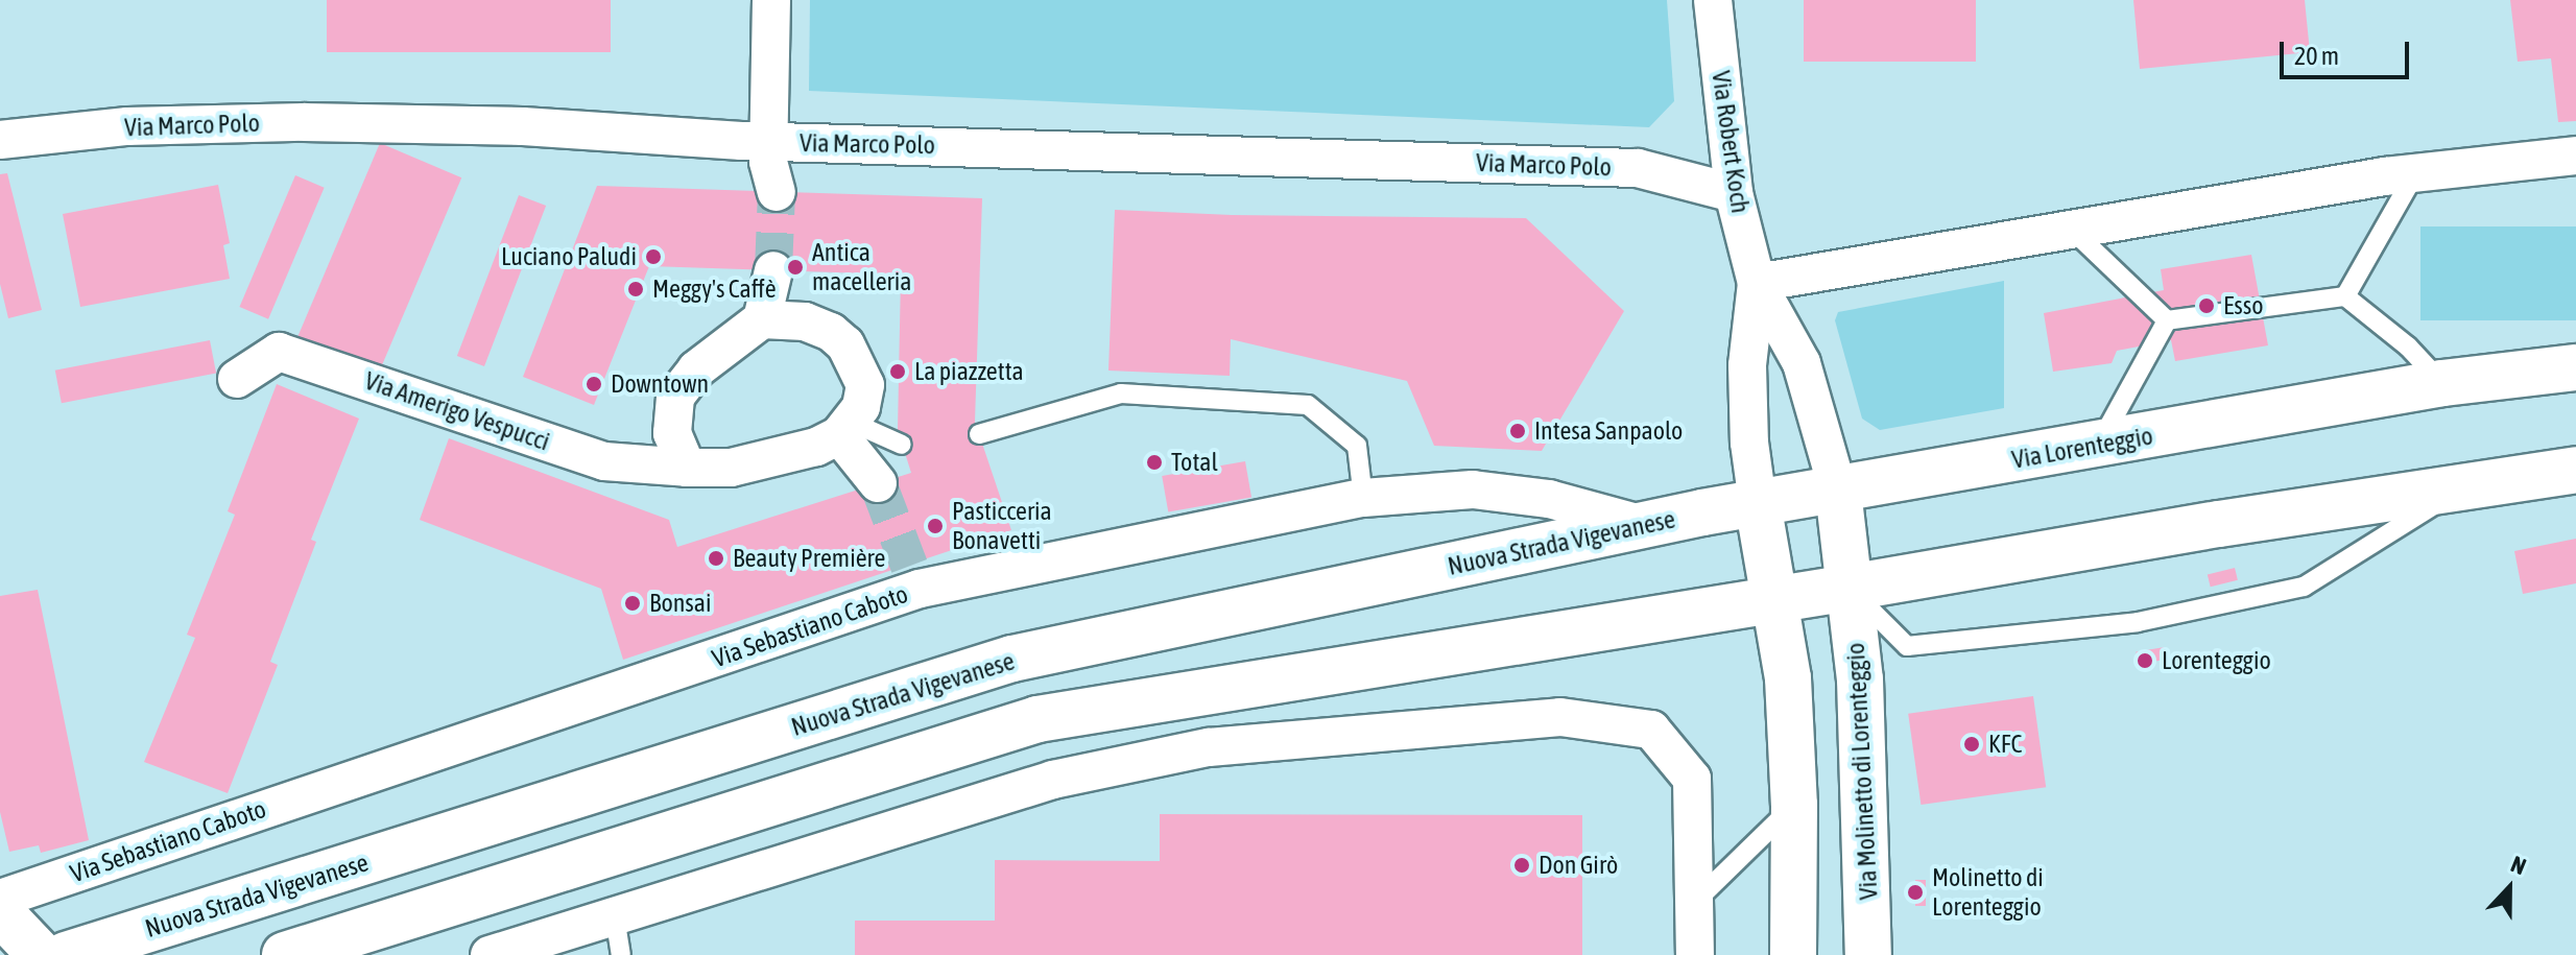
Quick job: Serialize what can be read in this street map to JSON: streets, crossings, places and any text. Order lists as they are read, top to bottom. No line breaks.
{"streets":{"main road":["Via Lorenteggio","Nuova Strada Vigevanese","Via Molinetto di Lorenteggio"],"street":["Via Marco Polo","Via Robert Koch","Via Amerigo Vespucci","Via Sebastiano Caboto"]},"crossings":[["Via Marco Polo","Via Robert Koch"],["Via Robert Koch","Via Lorenteggio"],["Via Robert Koch","Nuova Strada Vigevanese"],["Via Robert Koch","Via Molinetto di Lorenteggio"],["Via Lorenteggio","Nuova Strada Vigevanese"],["Via Lorenteggio","Via Molinetto di Lorenteggio"],["Nuova Strada Vigevanese","Via Sebastiano Caboto"]],"places":["Luciano Paludi","Antica macelleria","Meggy's Caffè","Esso","La piazzetta","Downtown","Intesa Sanpaolo","Total","Pasticceria Bonavetti","Beauty Première","Bonsai","Lorenteggio","KFC","Don Girò","Molinetto di Lorenteggio"],"scale_bar":"20 m","north":"top"}
